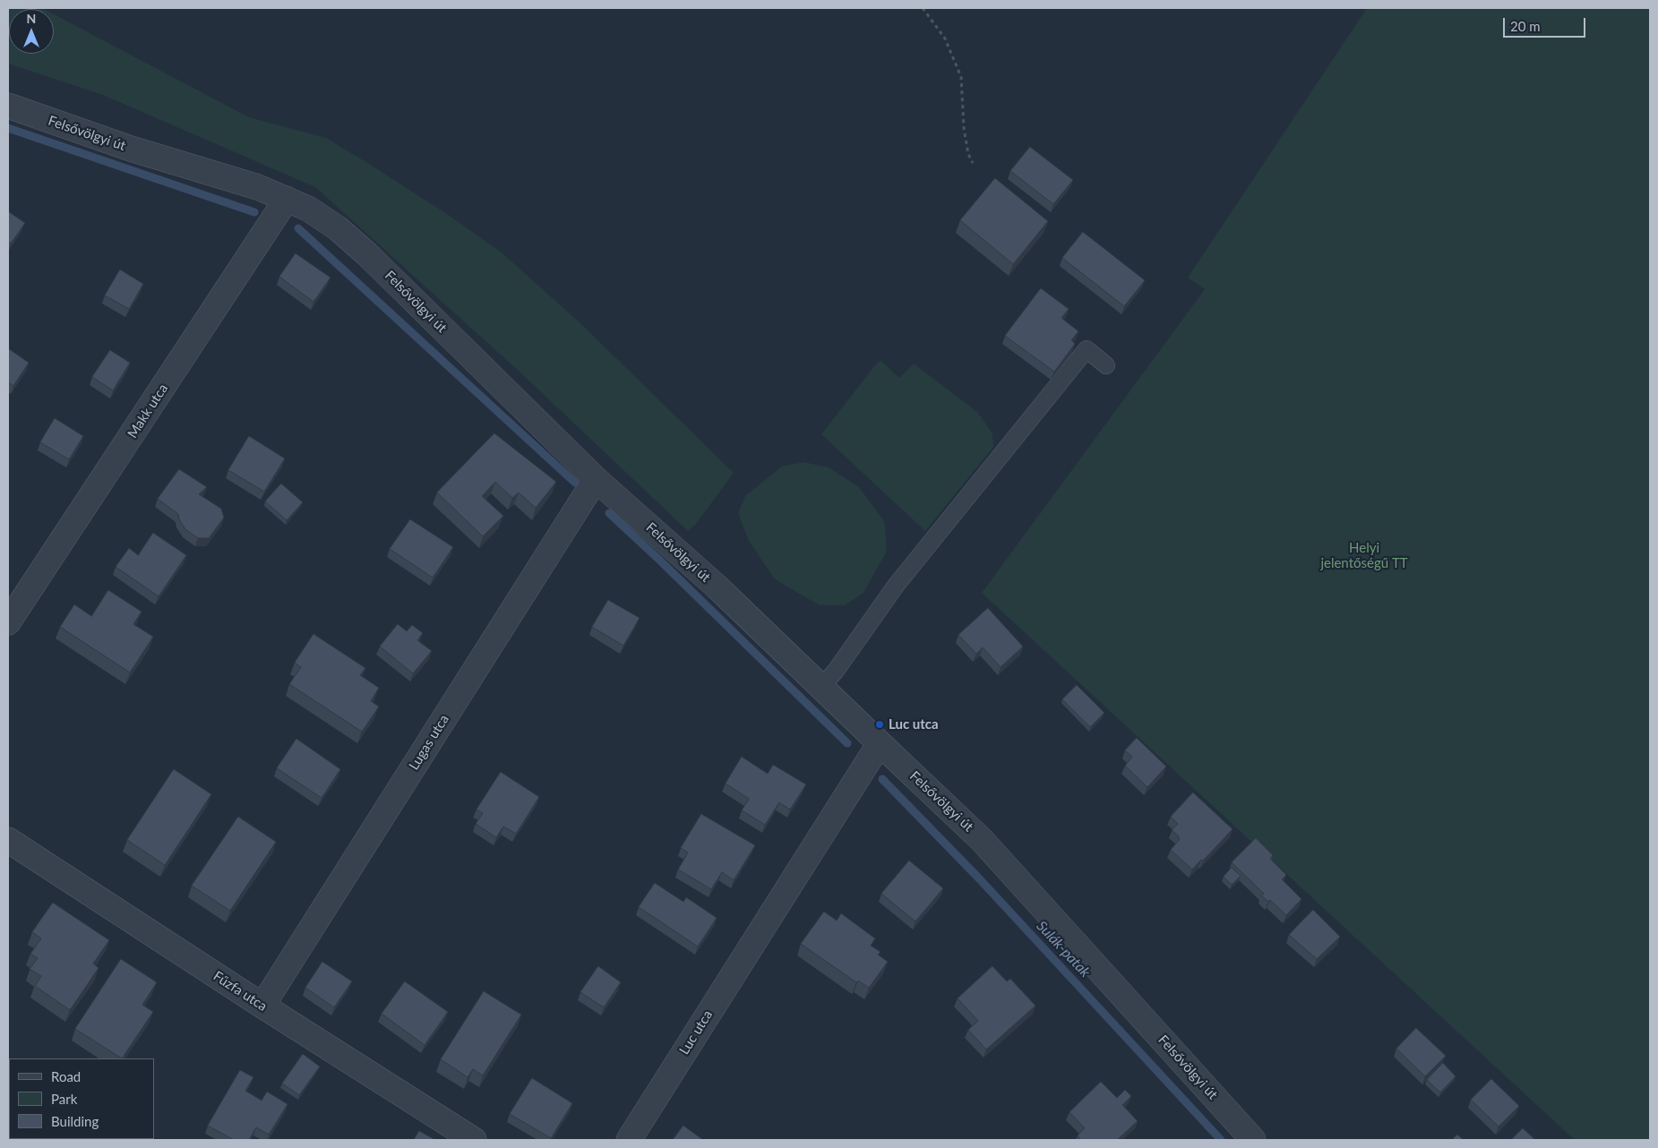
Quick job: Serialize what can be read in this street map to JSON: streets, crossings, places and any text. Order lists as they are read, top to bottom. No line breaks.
{"streets":{"street":["Felsővölgyi út","Makk utca","Lugas utca","Fűzfa utca","Luc utca"]},"crossings":[["Felsővölgyi út","Makk utca"],["Felsővölgyi út","Lugas utca"],["Felsővölgyi út","Luc utca"],["Lugas utca","Fűzfa utca"]],"water":["Sulák-patak"],"parks":["Helyi jelentőségű TT"],"places":["Luc utca"],"legend":["Road","Park","Building"],"scale_bar":"20 m","north":"top"}
